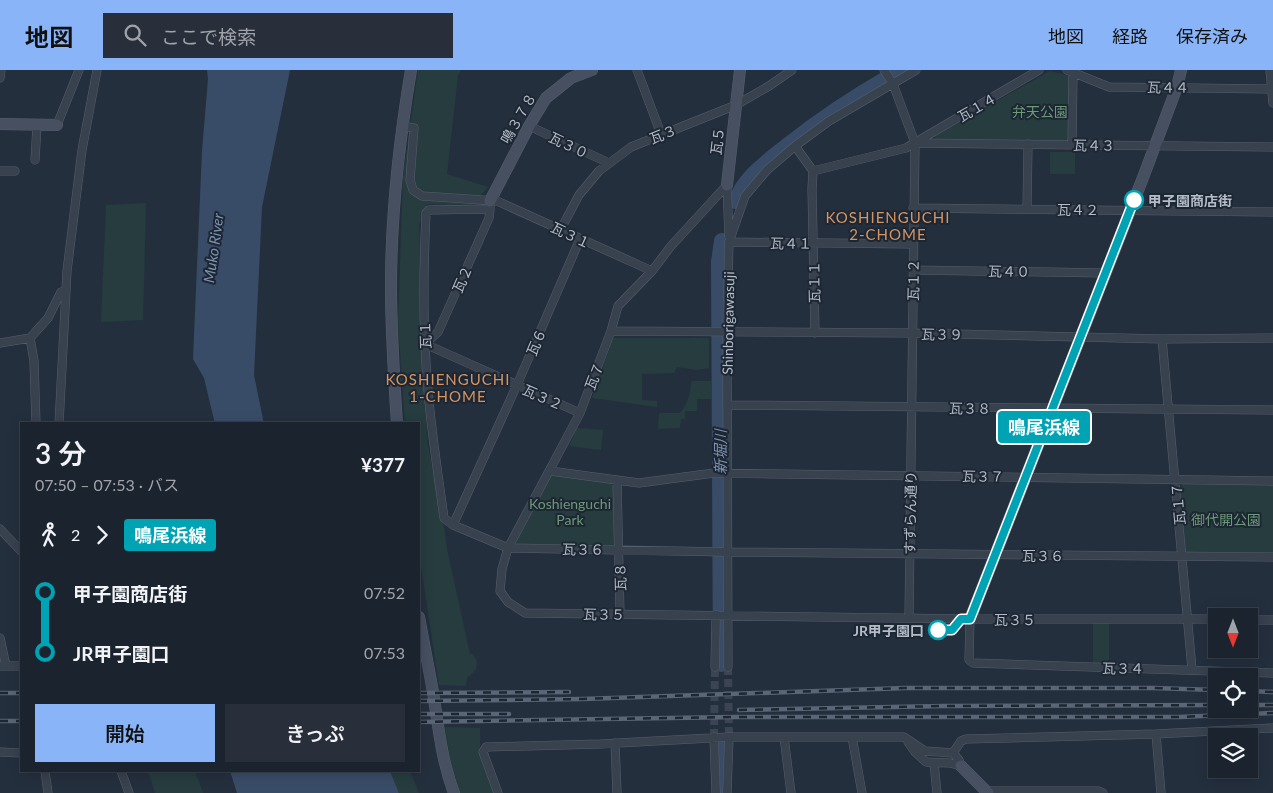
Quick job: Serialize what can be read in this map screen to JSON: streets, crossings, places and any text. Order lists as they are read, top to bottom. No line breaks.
{"streets":{"main road":["鳴３７８","瓦５"],"street":["瓦４４","瓦１４","瓦３","瓦３０","瓦４３","瓦４２","瓦３１","瓦４１","瓦４０","瓦２","瓦１２","瓦１１","Shinborigawasuji","瓦３９","瓦１","瓦６","瓦７","瓦３２","瓦３８","瓦３７","瓦１７","すずらん通り","瓦３６","瓦８","瓦３５","瓦３４"]},"crossings":[["瓦１４","瓦４３"],["瓦１４","瓦１２"],["鳴３７８","瓦３０"],["鳴３７８","瓦３１"],["鳴３７８","瓦２"],["鳴３７８","瓦１"],["瓦３","瓦５"],["瓦３","瓦３０"],["瓦３","瓦３１"],["瓦５","瓦４１"],["瓦５","Shinborigawasuji"],["瓦５","瓦７"],["瓦４３","瓦１２"],["瓦４２","瓦１２"],["瓦３１","瓦２"],["瓦３１","瓦１"],["瓦３１","瓦６"],["瓦３１","瓦７"],["瓦４１","瓦１２"],["瓦４１","瓦１１"],["瓦４１","Shinborigawasuji"],["瓦４０","瓦１２"],["瓦２","瓦１"],["瓦２","瓦３２"],["瓦１２","Shinborigawasuji"],["瓦１２","瓦３９"],["瓦１２","瓦３８"],["瓦１２","すずらん通り"],["瓦１１","瓦３９"],["Shinborigawasuji","瓦３９"],["Shinborigawasuji","瓦３８"],["Shinborigawasuji","瓦３７"],["Shinborigawasuji","瓦３６"],["Shinborigawasuji","瓦３５"],["瓦３９","瓦７"],["瓦３９","瓦１７"],["瓦１","瓦６"],["瓦１","瓦３２"],["瓦１","瓦３６"],["瓦６","瓦３２"],["瓦６","瓦３６"],["瓦７","瓦３２"],["瓦７","瓦３７"],["瓦７","瓦３６"],["瓦７","瓦３５"],["瓦３８","瓦１７"],["瓦３８","すずらん通り"],["瓦３７","瓦１７"],["瓦３７","すずらん通り"],["瓦３７","瓦８"],["瓦１７","瓦３６"],["瓦１７","瓦３５"],["瓦１７","瓦３４"],["すずらん通り","瓦３６"],["すずらん通り","瓦３５"],["瓦３６","瓦８"],["瓦８","瓦３５"],["瓦３５","瓦３４"]],"districts":["KOSHIENGUCHI 2-CHOME","KOSHIENGUCHI 1-CHOME"],"water":["Muko River","新堀川"],"parks":["弁天公園","Koshienguchi Park","御代開公園"],"places":["甲子園商店街","JR甲子園口"],"lines":["bus line 鳴尾浜線"],"north":"bottom","page":{"header":"地図","search":"ここで検索","nav":["地図","経路","保存済み"],"on_map":"鳴尾浜線","heading":["3 分","07:50 – 07:53 · バス","¥377"],"legs":["2","鳴尾浜線"],"list":[{"name":"甲子園商店街","value":"07:52"},{"name":"JR甲子園口","value":"07:53"}],"buttons":["開始","きっぷ"]}}
